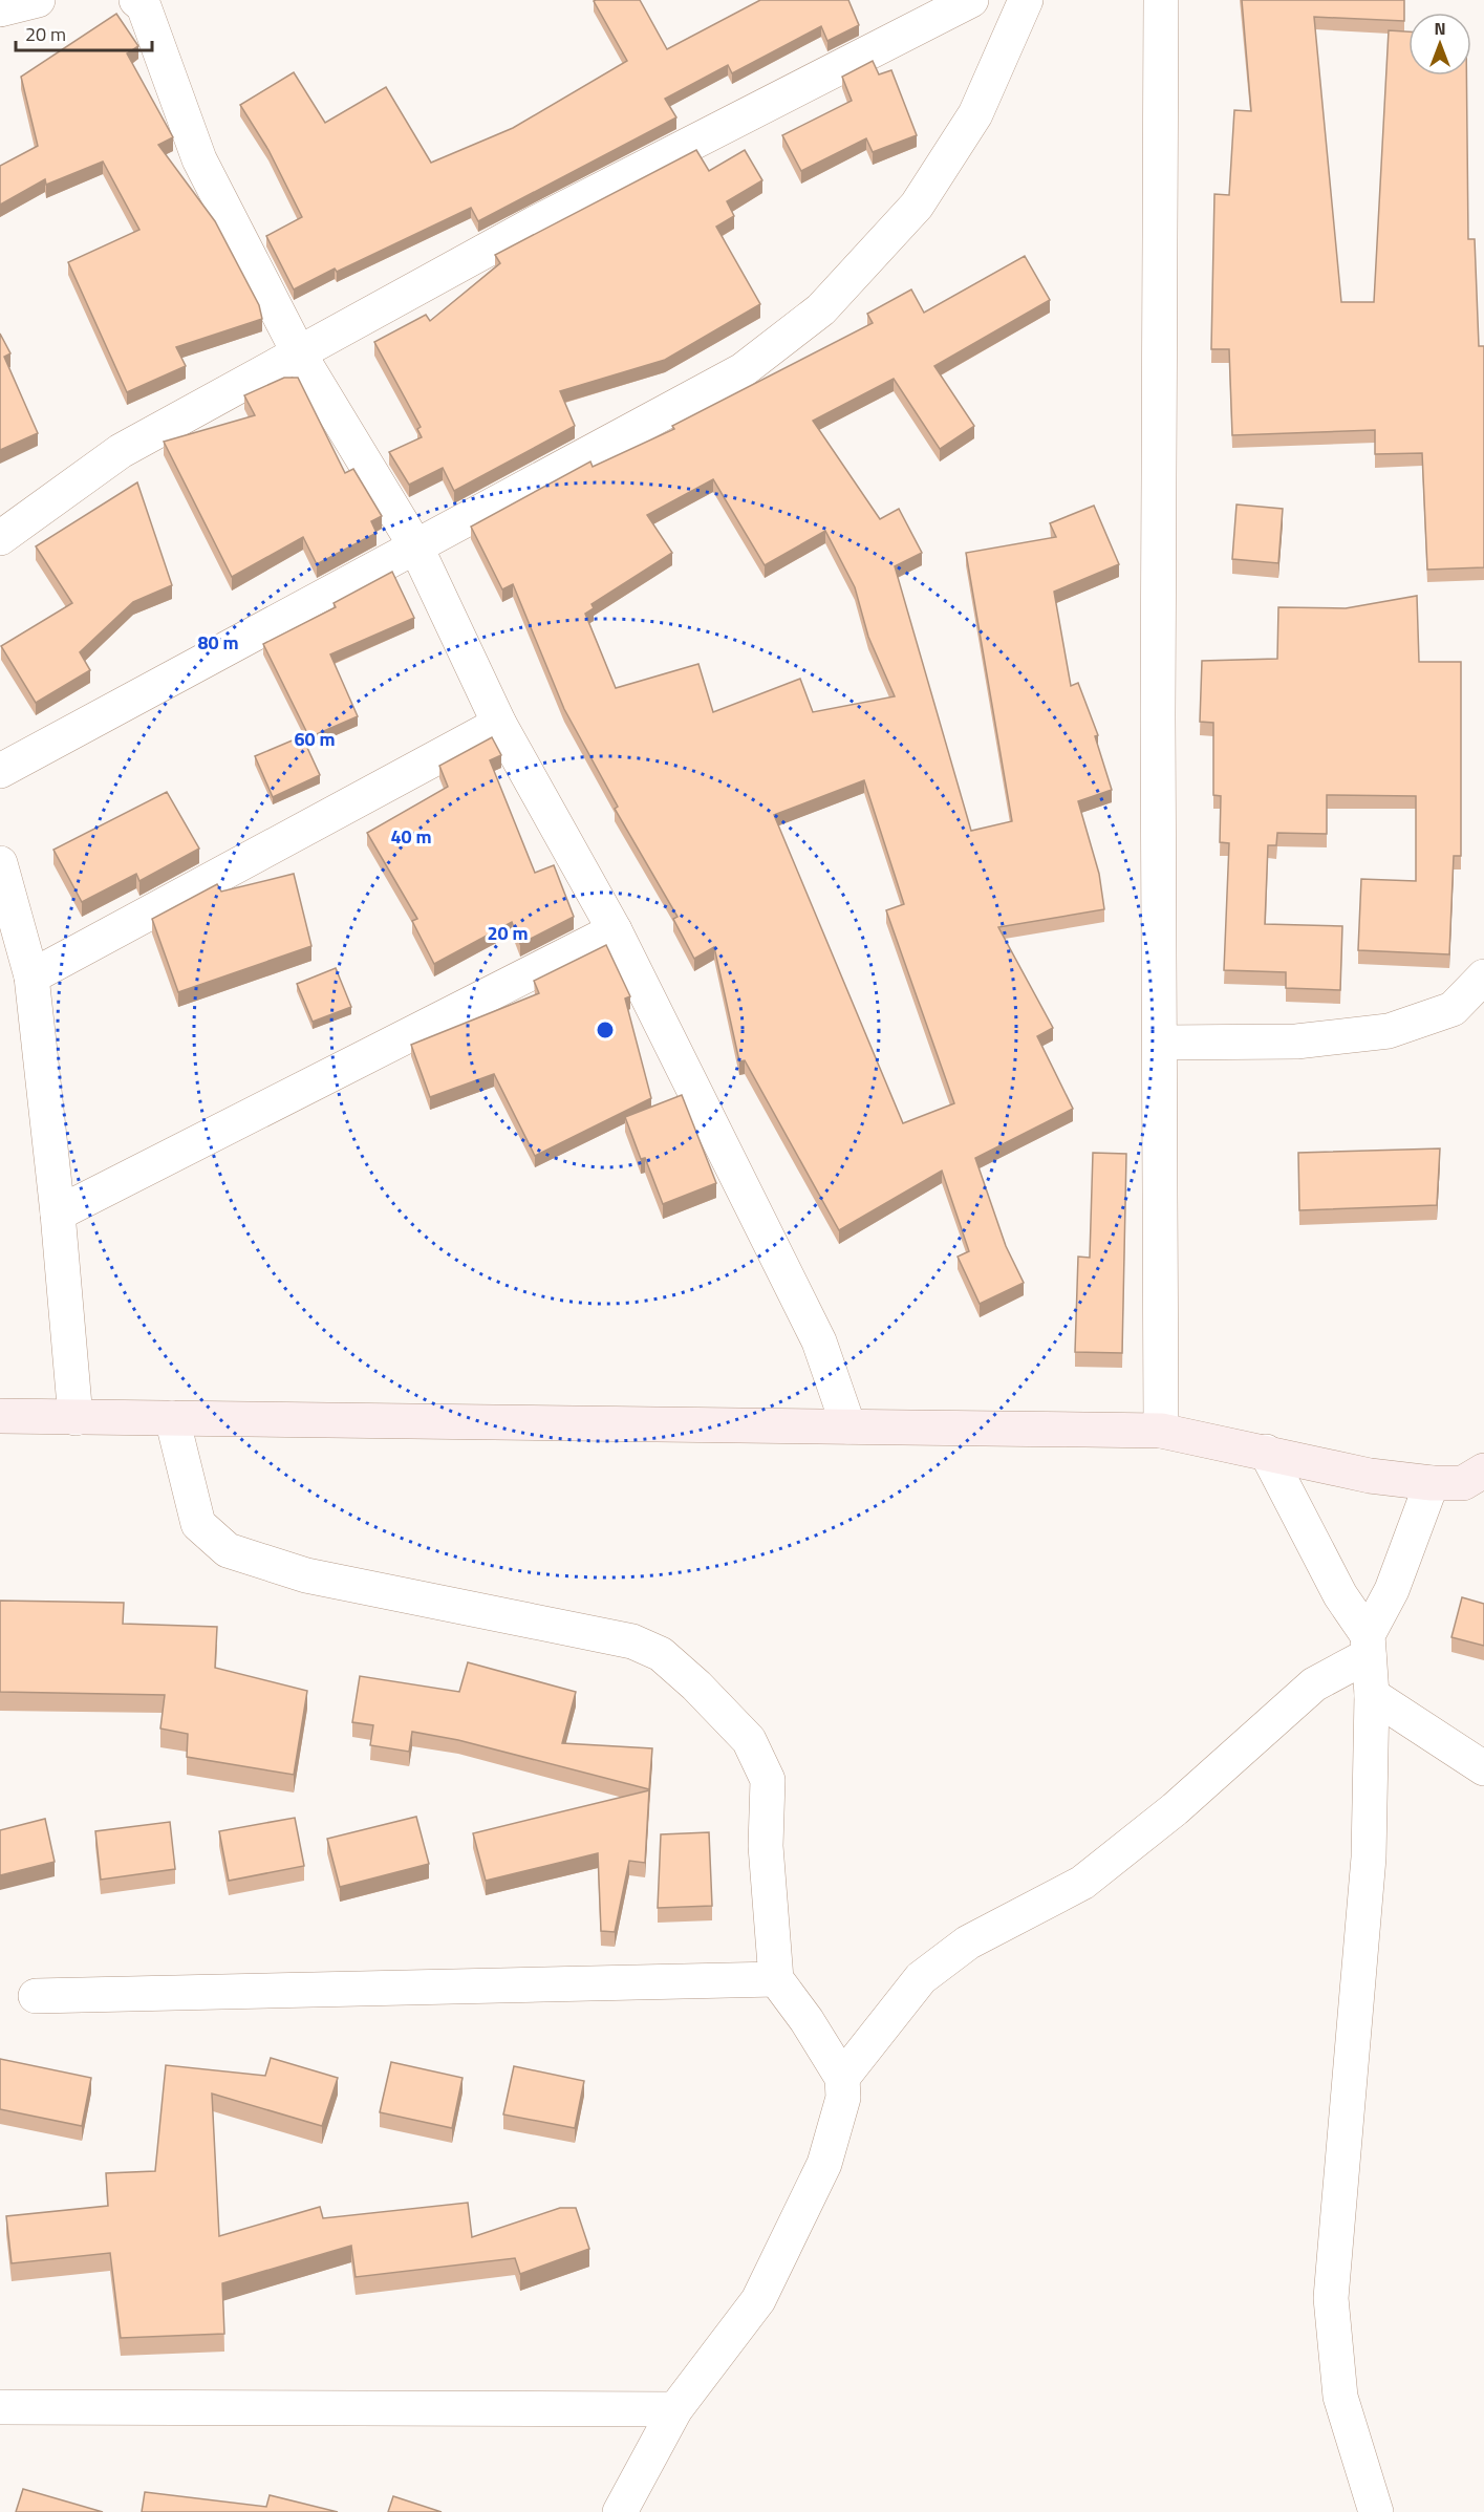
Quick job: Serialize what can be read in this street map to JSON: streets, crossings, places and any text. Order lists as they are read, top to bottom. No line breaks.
{"scale_bar":"20 m","north":"top","rings":["80 m","60 m","40 m","20 m"]}
